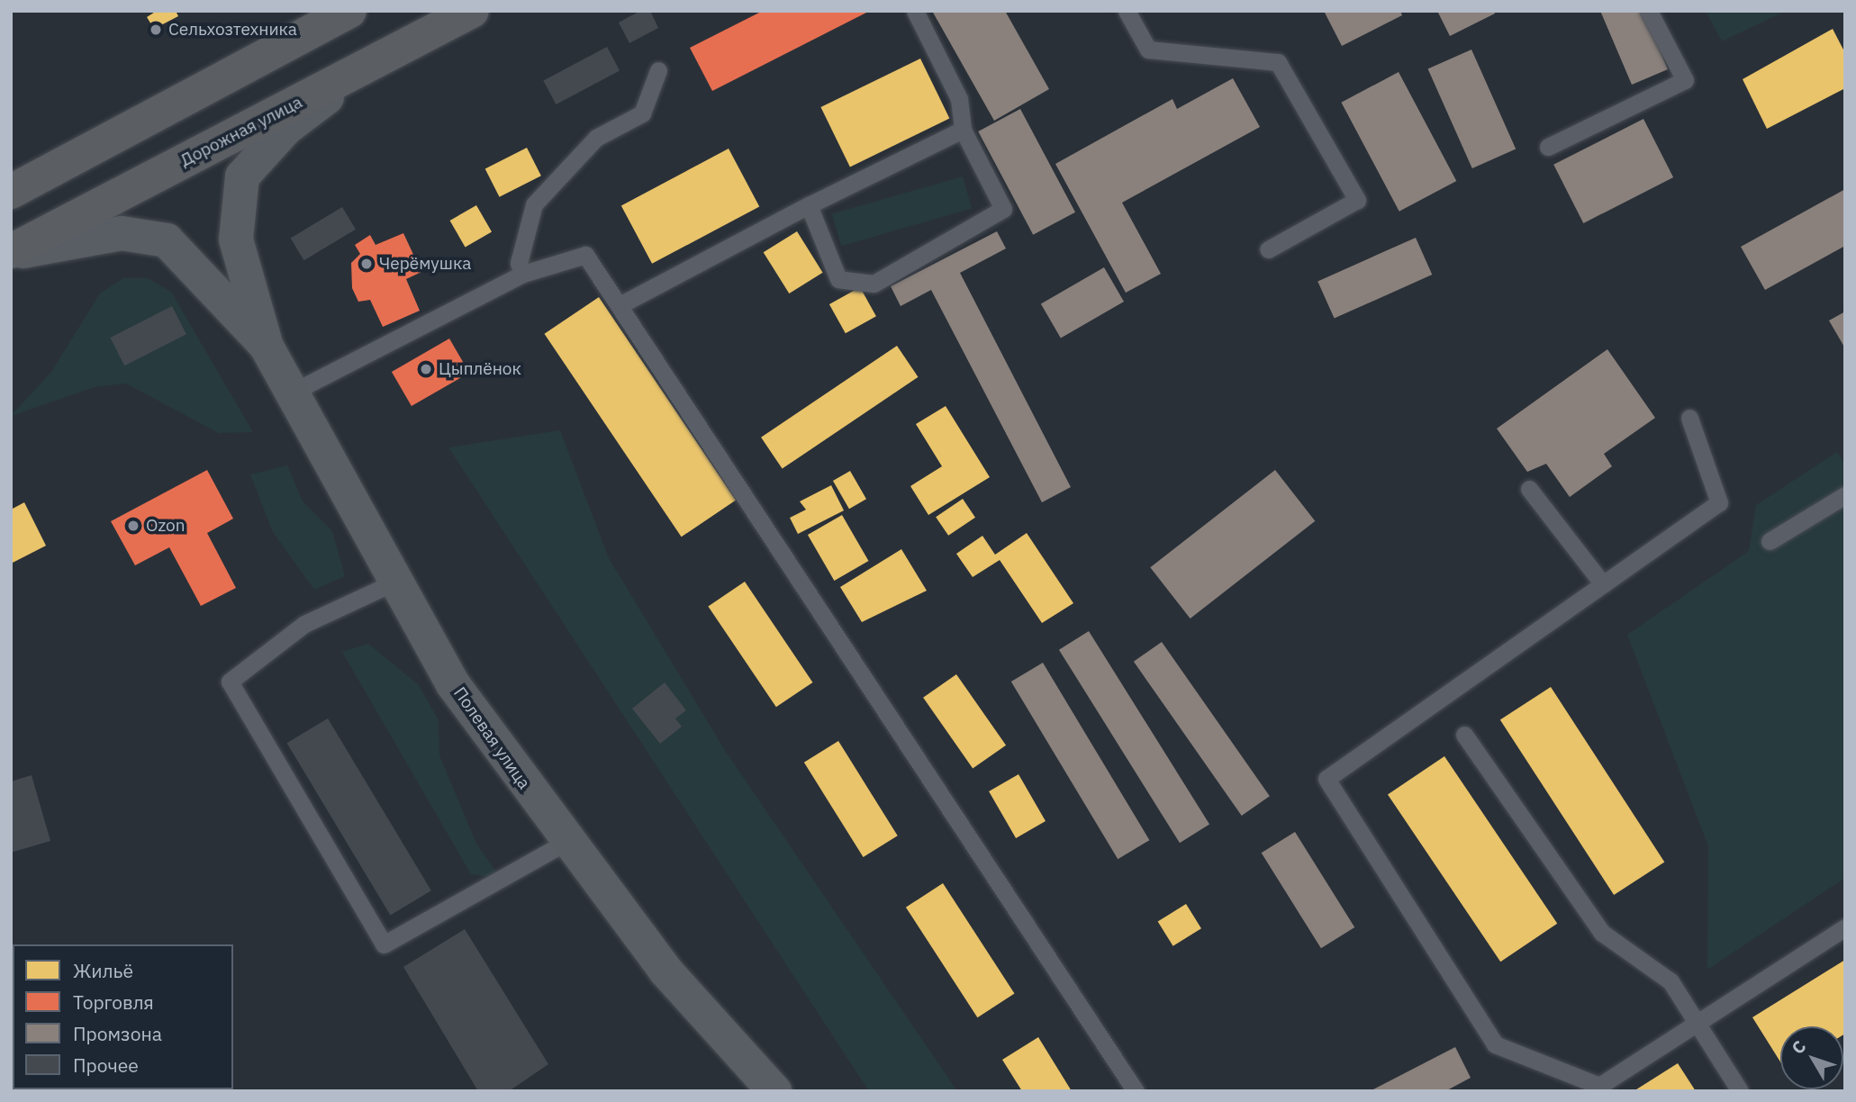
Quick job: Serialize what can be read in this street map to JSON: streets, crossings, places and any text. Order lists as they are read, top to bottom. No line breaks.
{"streets":{"highway":["Дорожная улица"],"main road":["Полевая улица"]},"places":["Сельхозтехника","Черёмушка","Цыплёнок","Ozon"],"legend":["Жильё","Торговля","Промзона","Прочее"],"north":"top left"}
